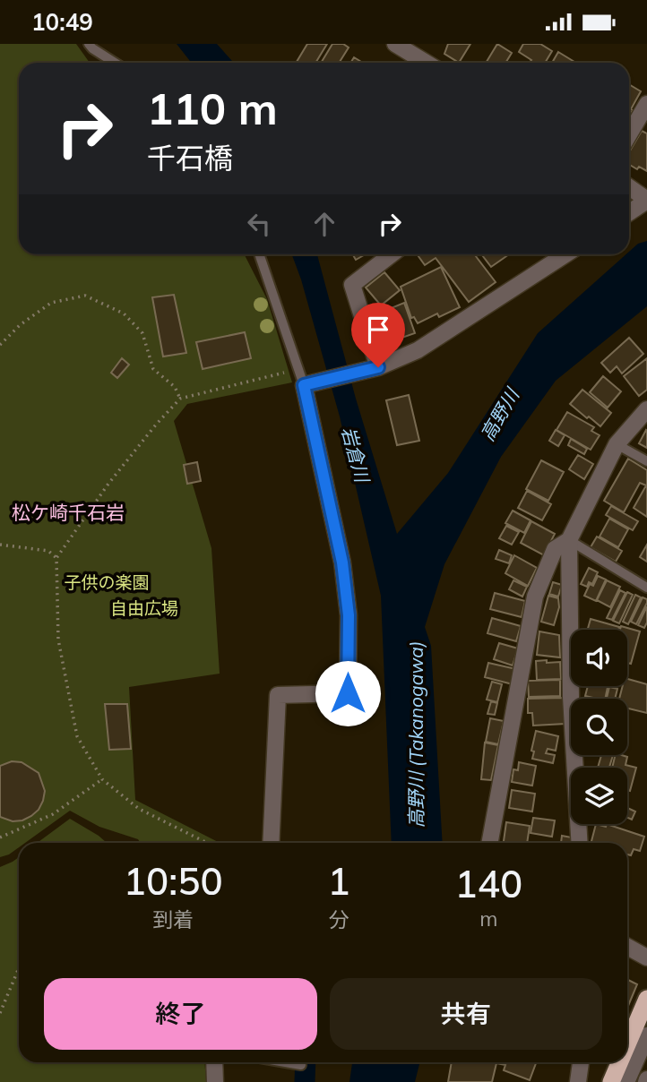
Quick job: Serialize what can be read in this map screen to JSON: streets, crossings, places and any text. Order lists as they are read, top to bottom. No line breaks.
{"districts":["松ケ崎千石岩"],"water":["高野川","岩倉川","高野川 (Takanogawa)"],"parks":["子供の楽園","自由広場"],"page":{"status":"10:49","turn":["110 m","千石橋"],"eta":["10:50","到着","1","分","140","m"],"buttons":["終了","共有"]}}
